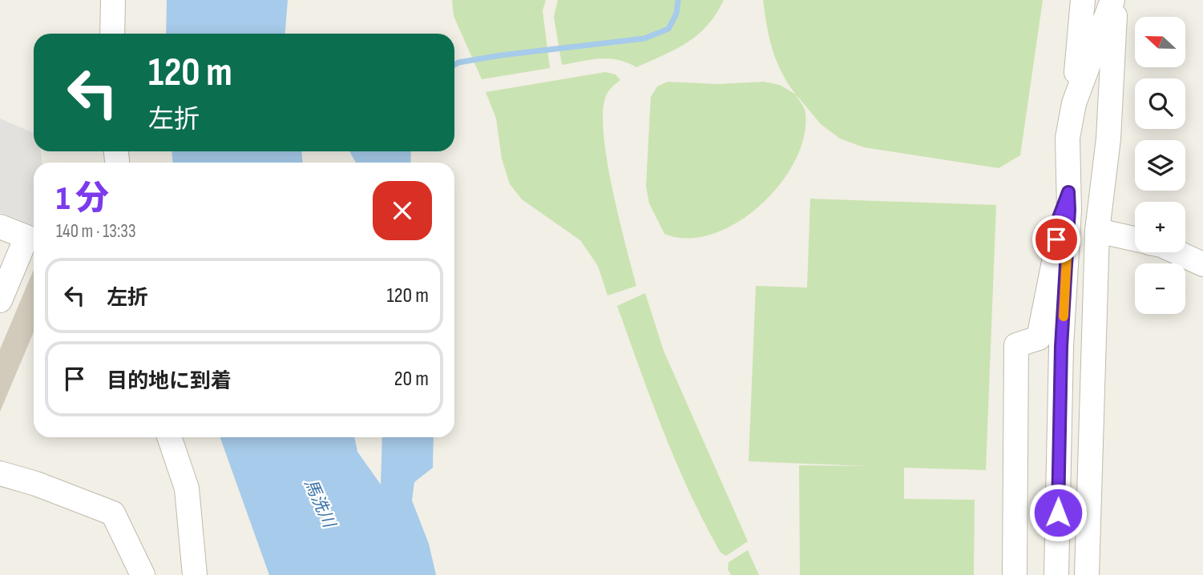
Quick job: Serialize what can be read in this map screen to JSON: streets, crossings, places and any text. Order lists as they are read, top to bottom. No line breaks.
{"water":["馬洗川"],"north":"left","page":{"map_buttons":["+","−"],"turn":["120 m","左折"],"heading":["1 分","140 m · 13:33"],"list":[{"name":"左折","value":"120 m"},{"name":"目的地に到着","value":"20 m"}]}}
